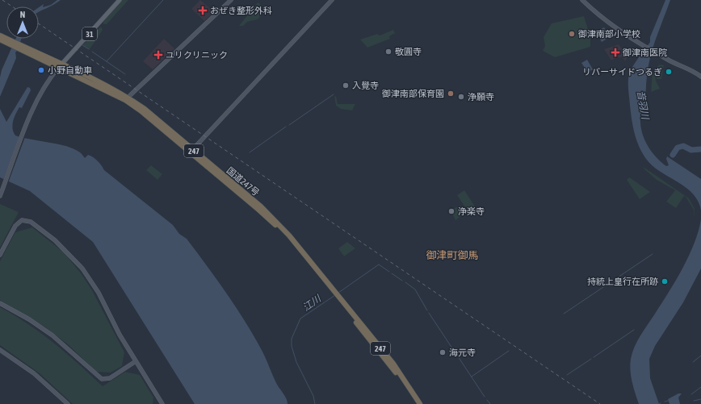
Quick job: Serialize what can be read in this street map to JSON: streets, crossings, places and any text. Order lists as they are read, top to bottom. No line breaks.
{"streets":{"highway":["247","国道247号"],"main road":["31"]},"crossings":[["31","国道247号"]],"districts":["御津町御馬"],"water":["音羽川","江川"],"places":{"health":["おぜき整形外科","御津南医院","ユリクリニック"],"other":["御津南部小学校","敬圓寺","小野自動車","リバーサイドつるぎ","入覺寺","御津南部保育園","浄願寺","浄楽寺","持統上皇行在所跡","海元寺"]},"north":"top"}
